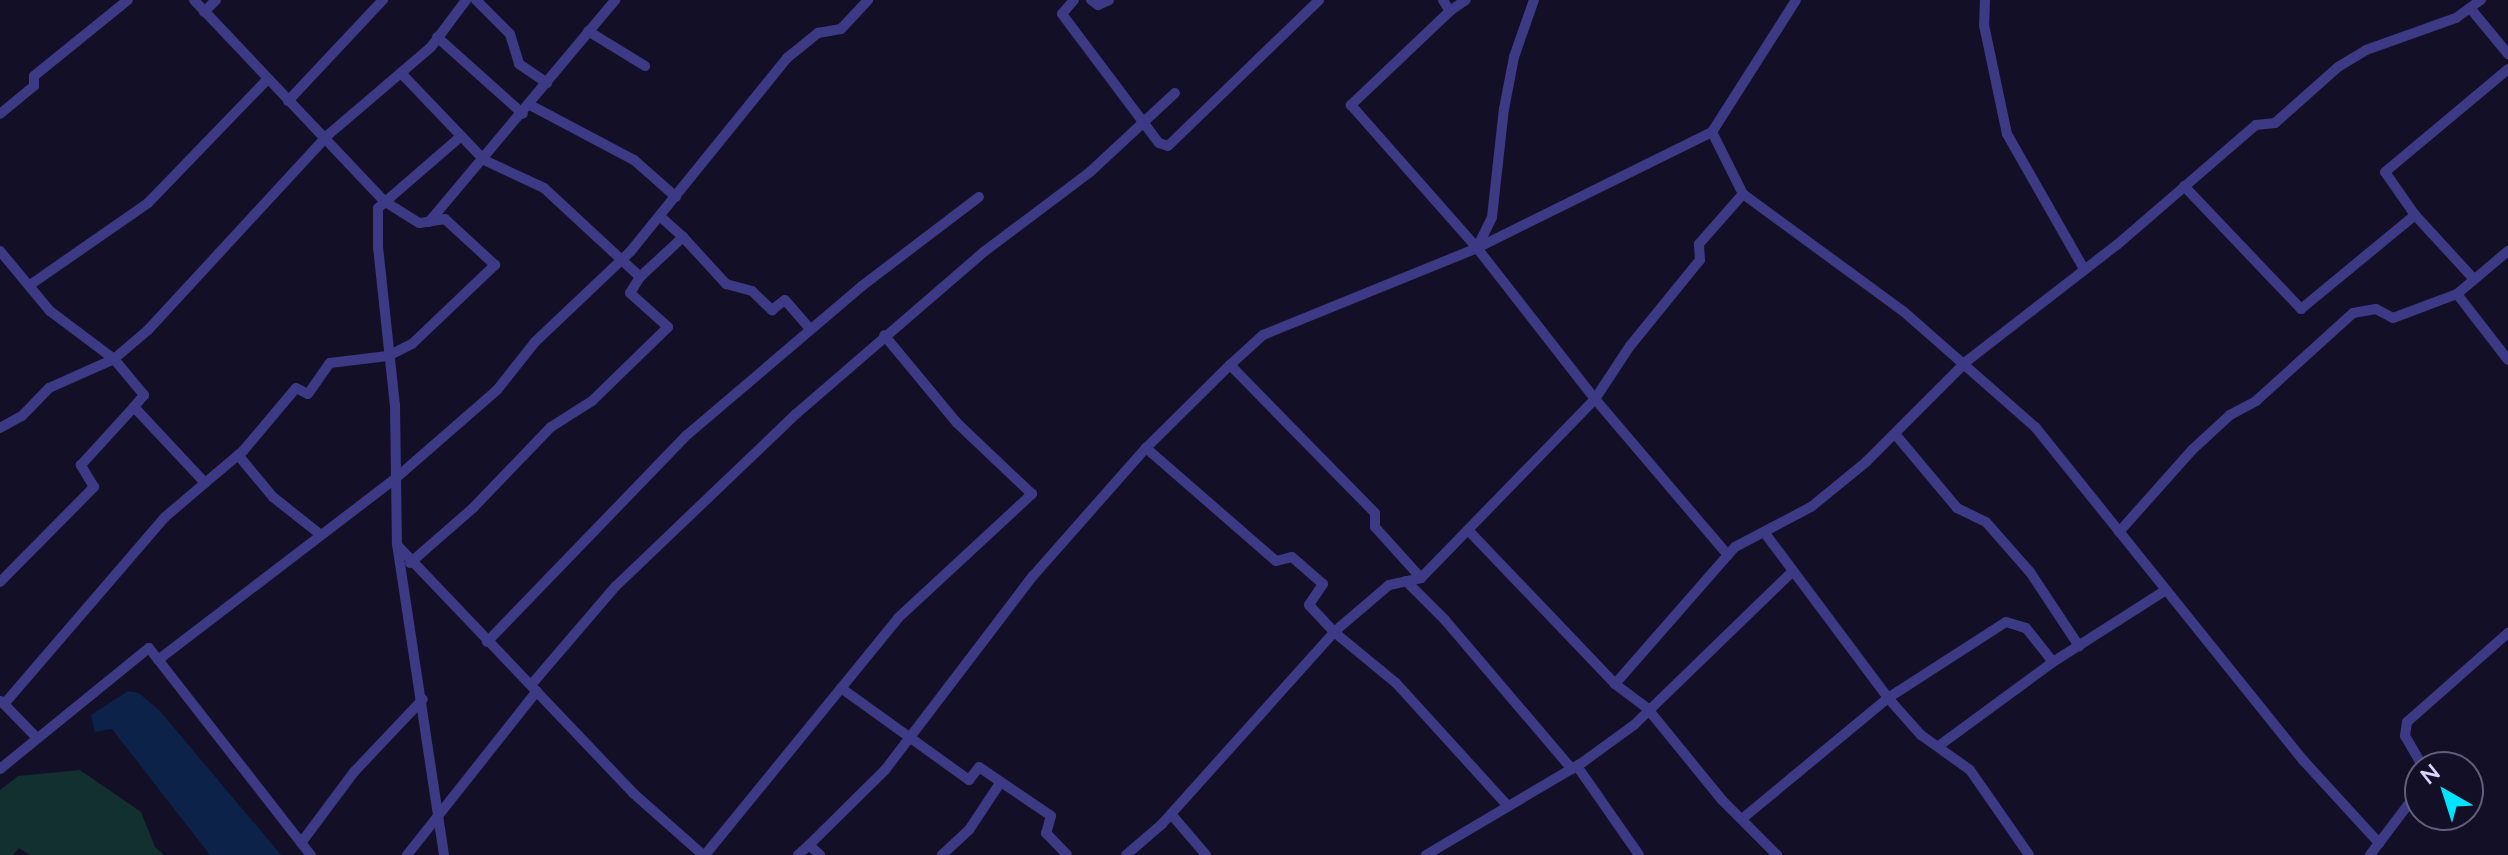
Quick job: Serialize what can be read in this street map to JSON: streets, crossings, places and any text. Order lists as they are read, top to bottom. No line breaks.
{"north":"top left"}
